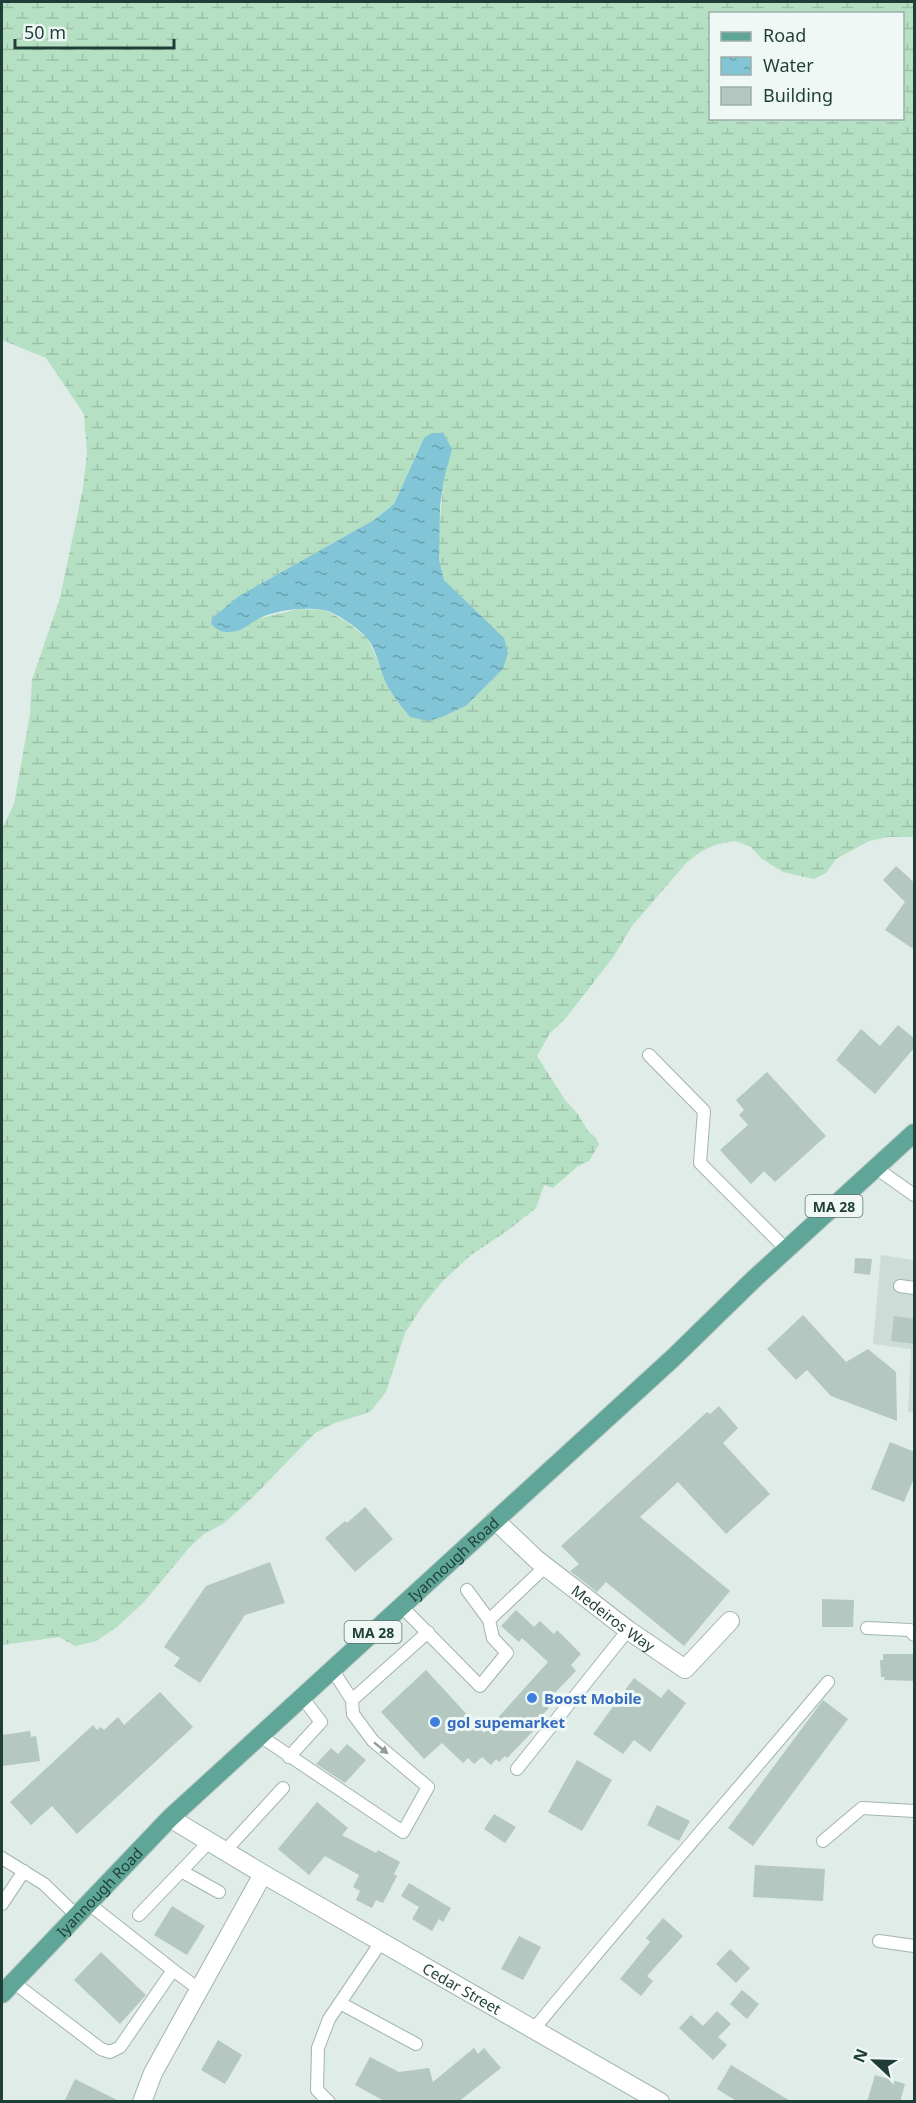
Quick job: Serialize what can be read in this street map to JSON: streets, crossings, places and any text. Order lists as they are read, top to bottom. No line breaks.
{"streets":{"main road":["MA 28","Iyannough Road"],"street":["Medeiros Way","Cedar Street"]},"crossings":[["Iyannough Road","Medeiros Way"],["Iyannough Road","Cedar Street"]],"places":["Boost Mobile","gol supemarket"],"legend":["Road","Water","Building"],"scale_bar":"50 m","north":"left"}
